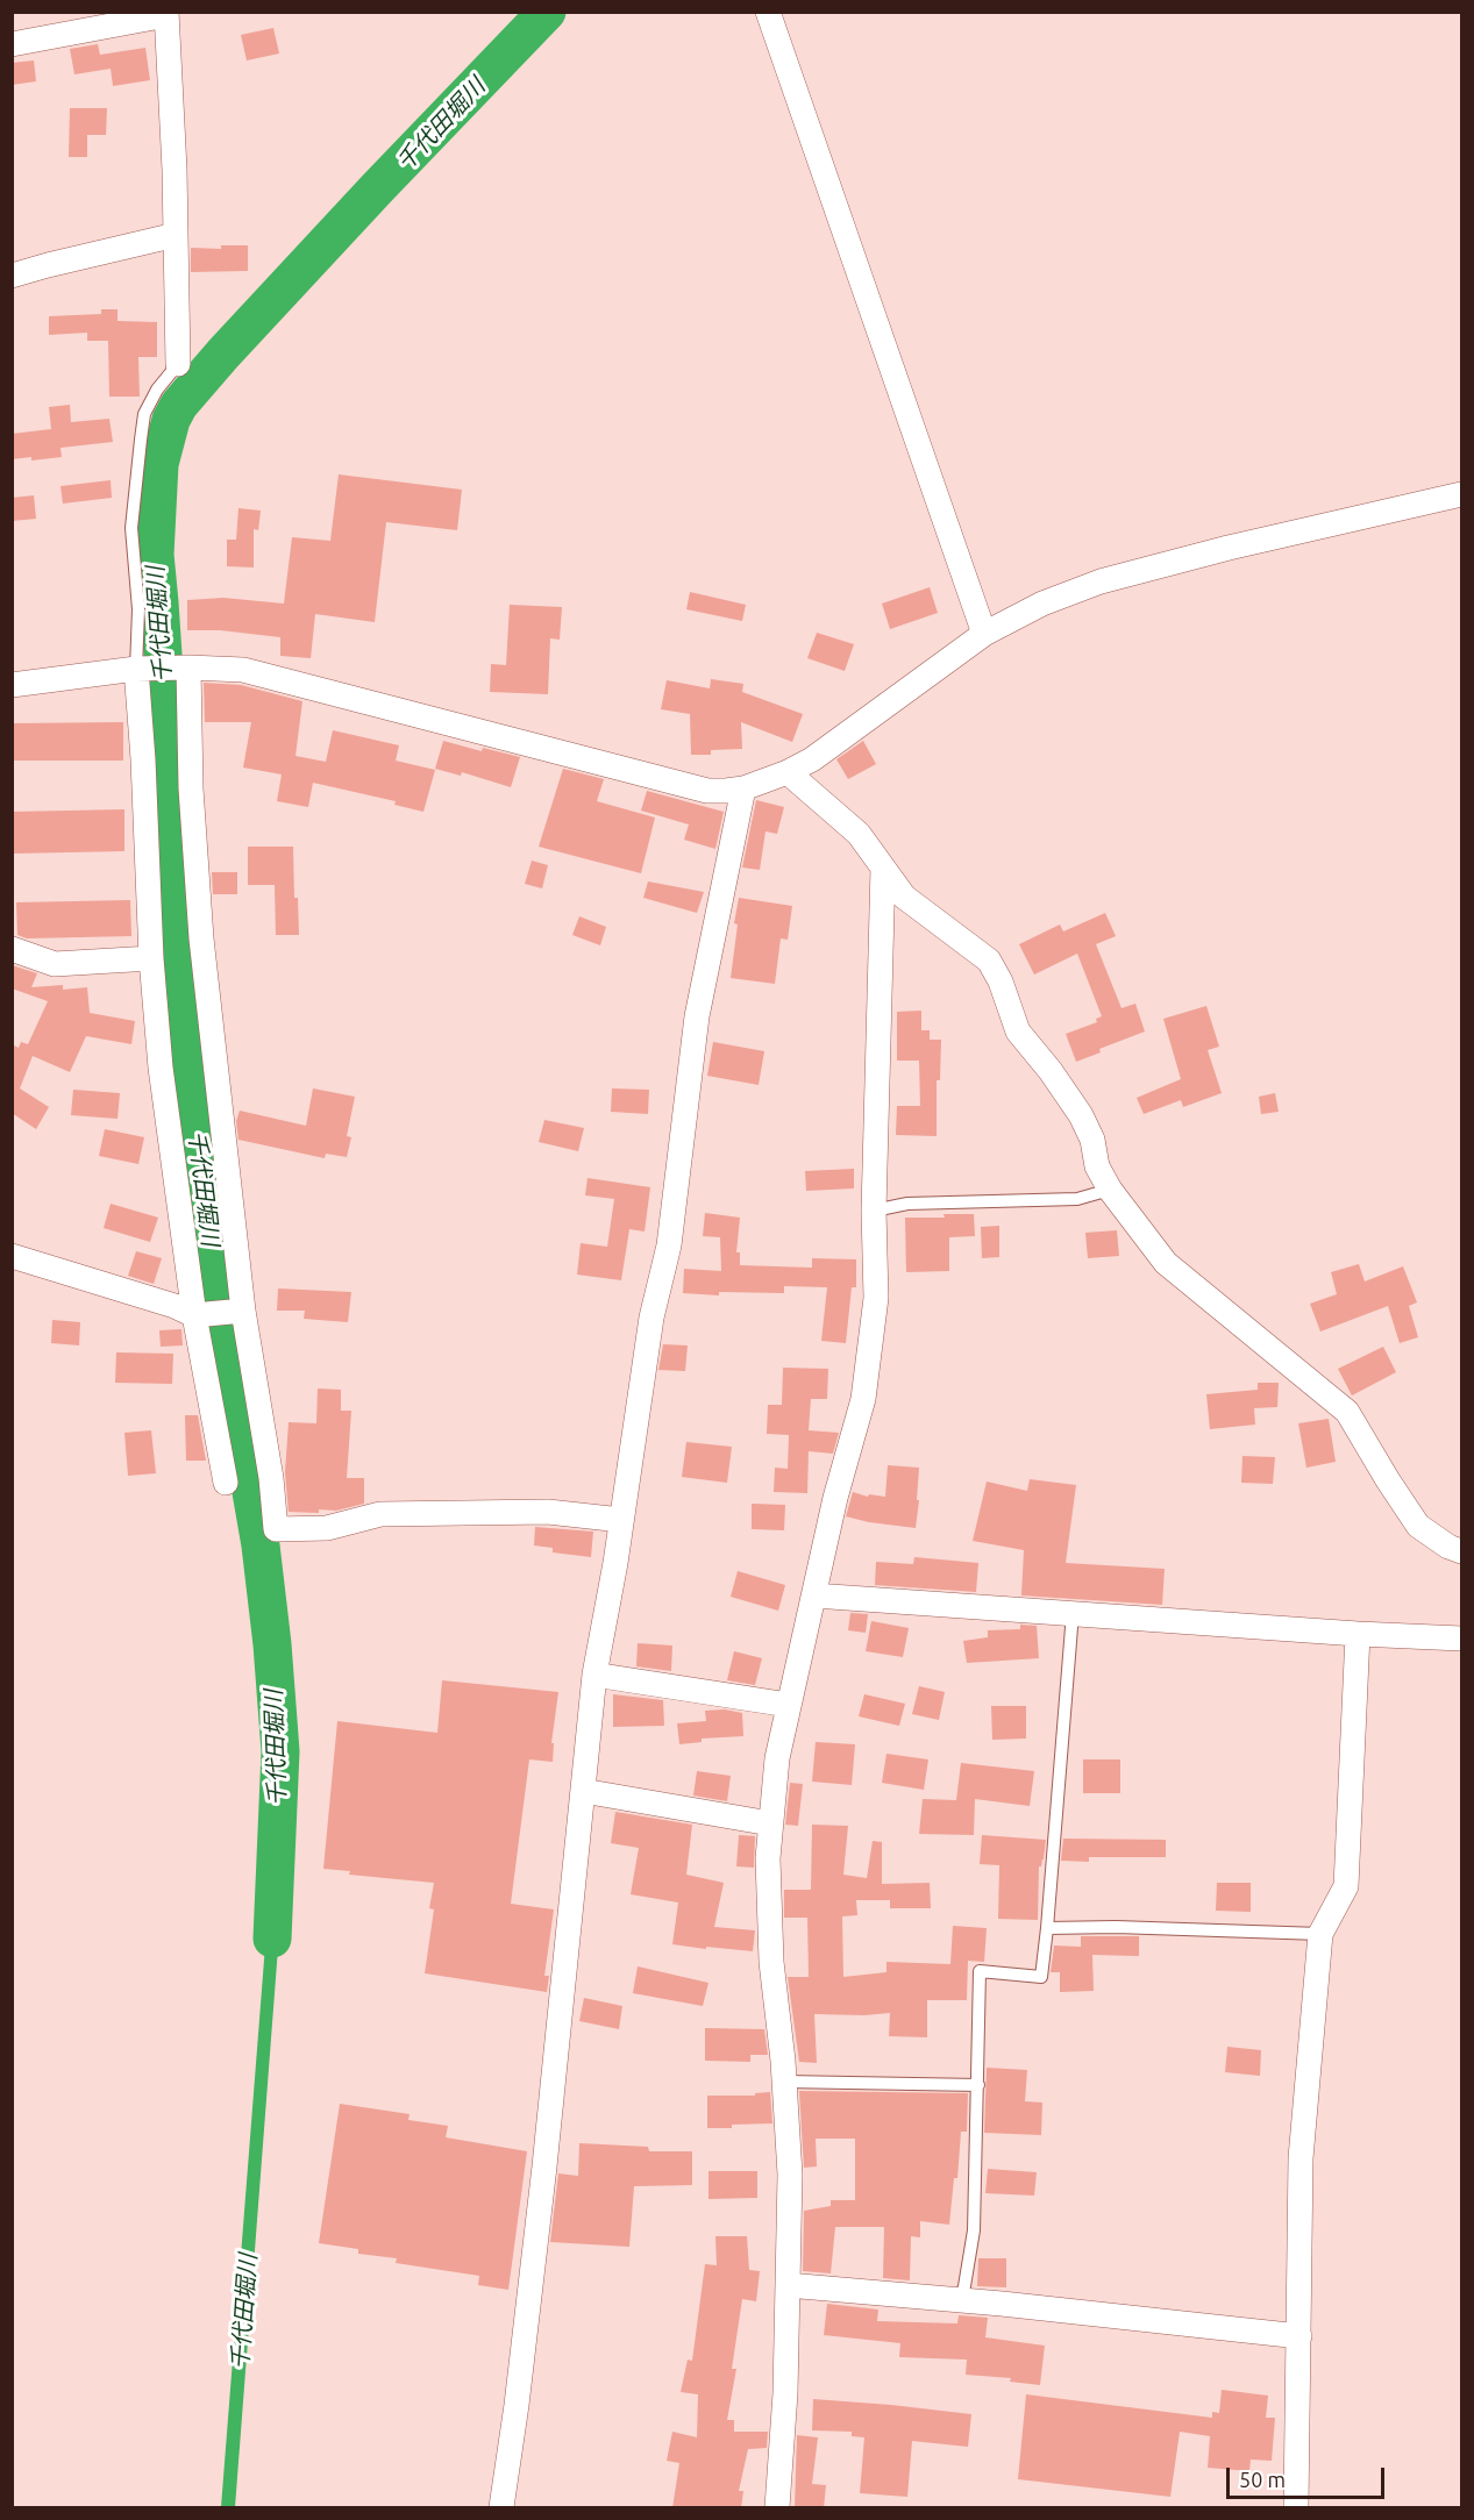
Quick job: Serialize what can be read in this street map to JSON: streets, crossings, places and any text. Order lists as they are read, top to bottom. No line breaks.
{"water":["千代田堀川"],"scale_bar":"50 m"}
